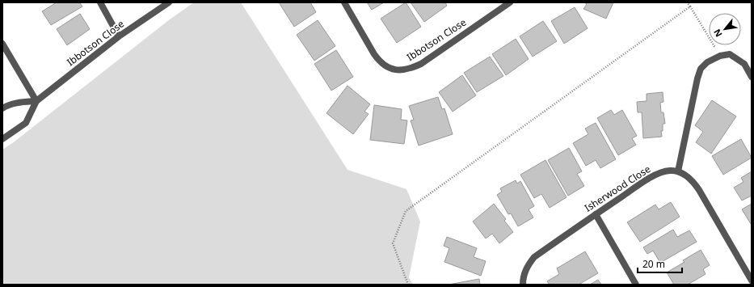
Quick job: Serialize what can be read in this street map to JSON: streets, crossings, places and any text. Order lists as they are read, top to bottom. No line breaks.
{"streets":{"street":["Ibbotson Close","Isherwood Close"]},"scale_bar":"20 m","north":"bottom left"}
